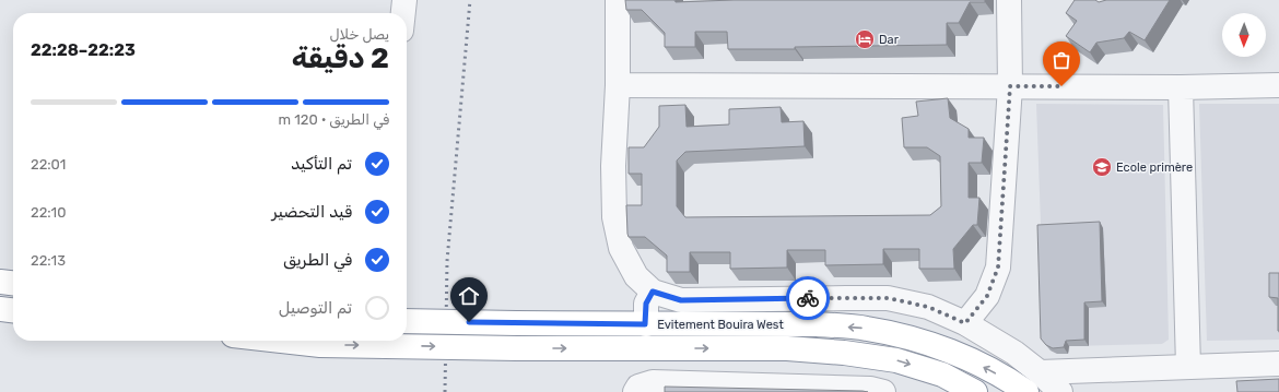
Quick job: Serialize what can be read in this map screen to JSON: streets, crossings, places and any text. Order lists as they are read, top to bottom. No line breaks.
{"streets":{"highway":["Evitement Bouira West"]},"places":{"hotel":["Dar"],"school or university":["Ecole primère"]},"north":"bottom","page":{"heading":["2 دقيقة","يصل خلال","22:23–22:28"],"bar":"في الطريق · 120 m","list":[["تم التأكيد","22:01"],["قيد التحضير","22:10"],["في الطريق","22:13"],"تم التوصيل"]}}
